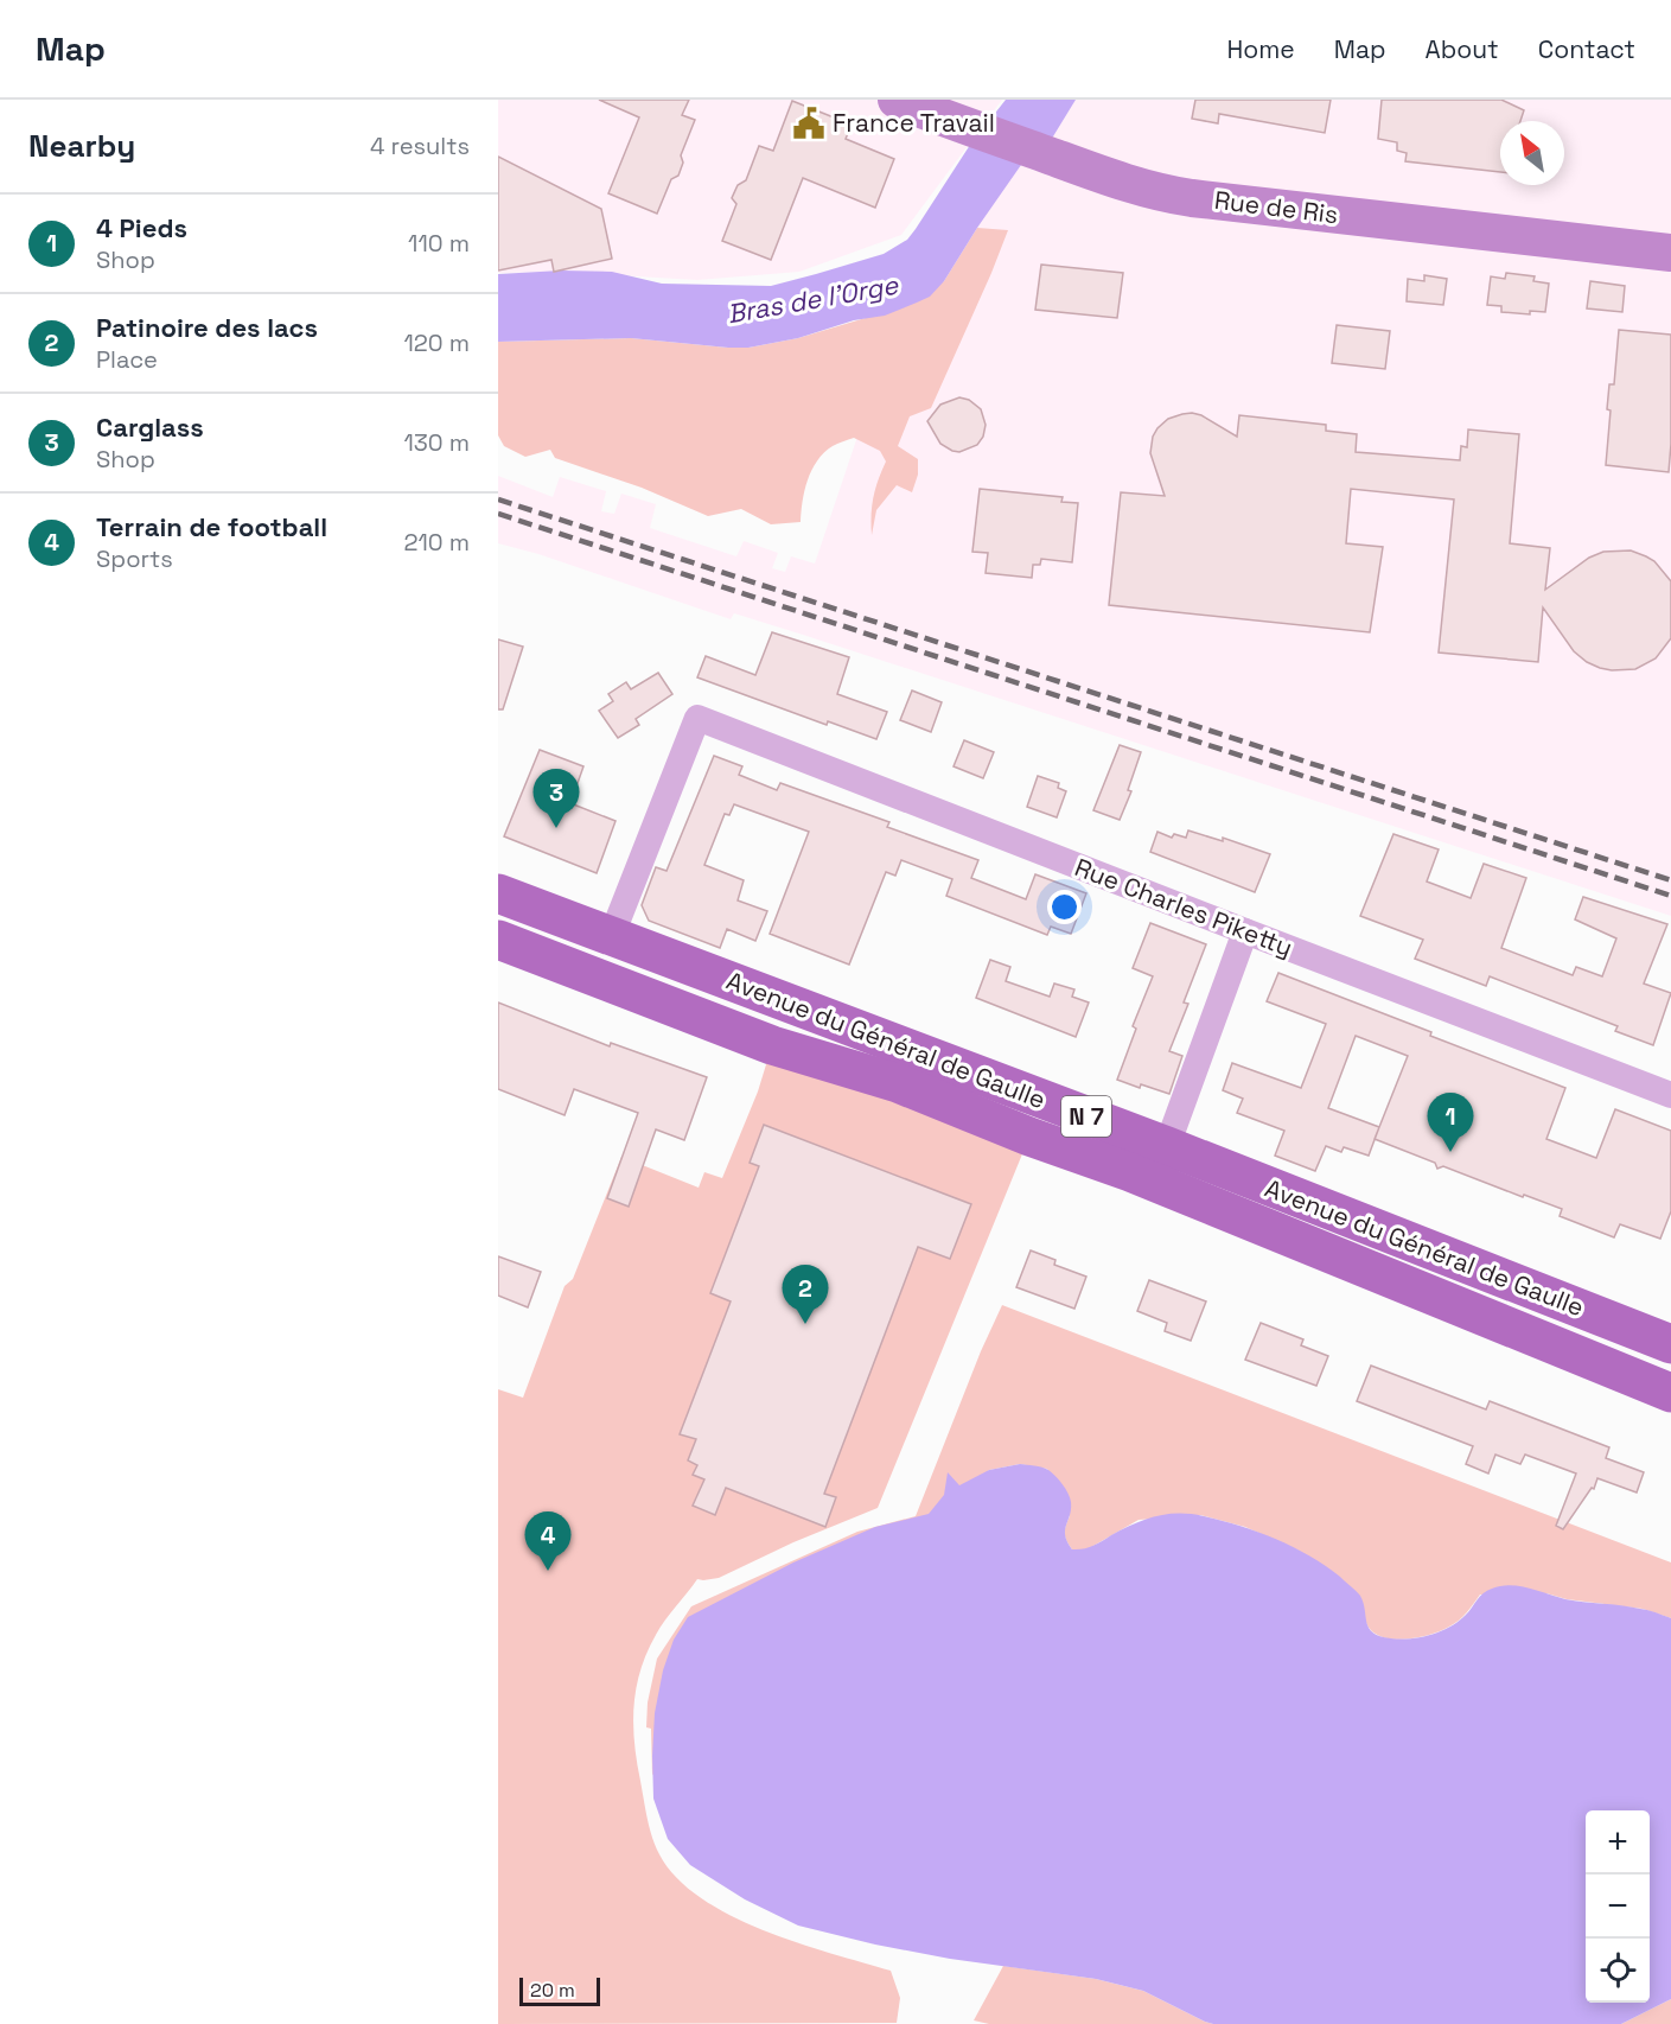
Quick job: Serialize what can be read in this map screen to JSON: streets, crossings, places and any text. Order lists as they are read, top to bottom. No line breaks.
{"streets":{"main road":["Rue de Ris","Avenue du Général de Gaulle","N 7"],"street":["Rue Charles Piketty"]},"crossings":[["Rue Charles Piketty","Avenue du Général de Gaulle"]],"water":["Bras de l'Orge"],"places":{"public building":["France Travail"]},"scale_bar":"20 m","north":"top left","page":{"header":"Map","nav":["Home","Map","About","Contact"],"heading":["Nearby","4 results"],"list":[{"mark":"1","name":"4 Pieds","note":"Shop","value":"110 m"},{"mark":"2","name":"Patinoire des lacs","note":"Place","value":"120 m"},{"mark":"3","name":"Carglass","note":"Shop","value":"130 m"},{"mark":"4","name":"Terrain de football","note":"Sports","value":"210 m"}],"pins":["3","1","2","4"],"map_buttons":["+","−"],"scale":"20 m"}}
